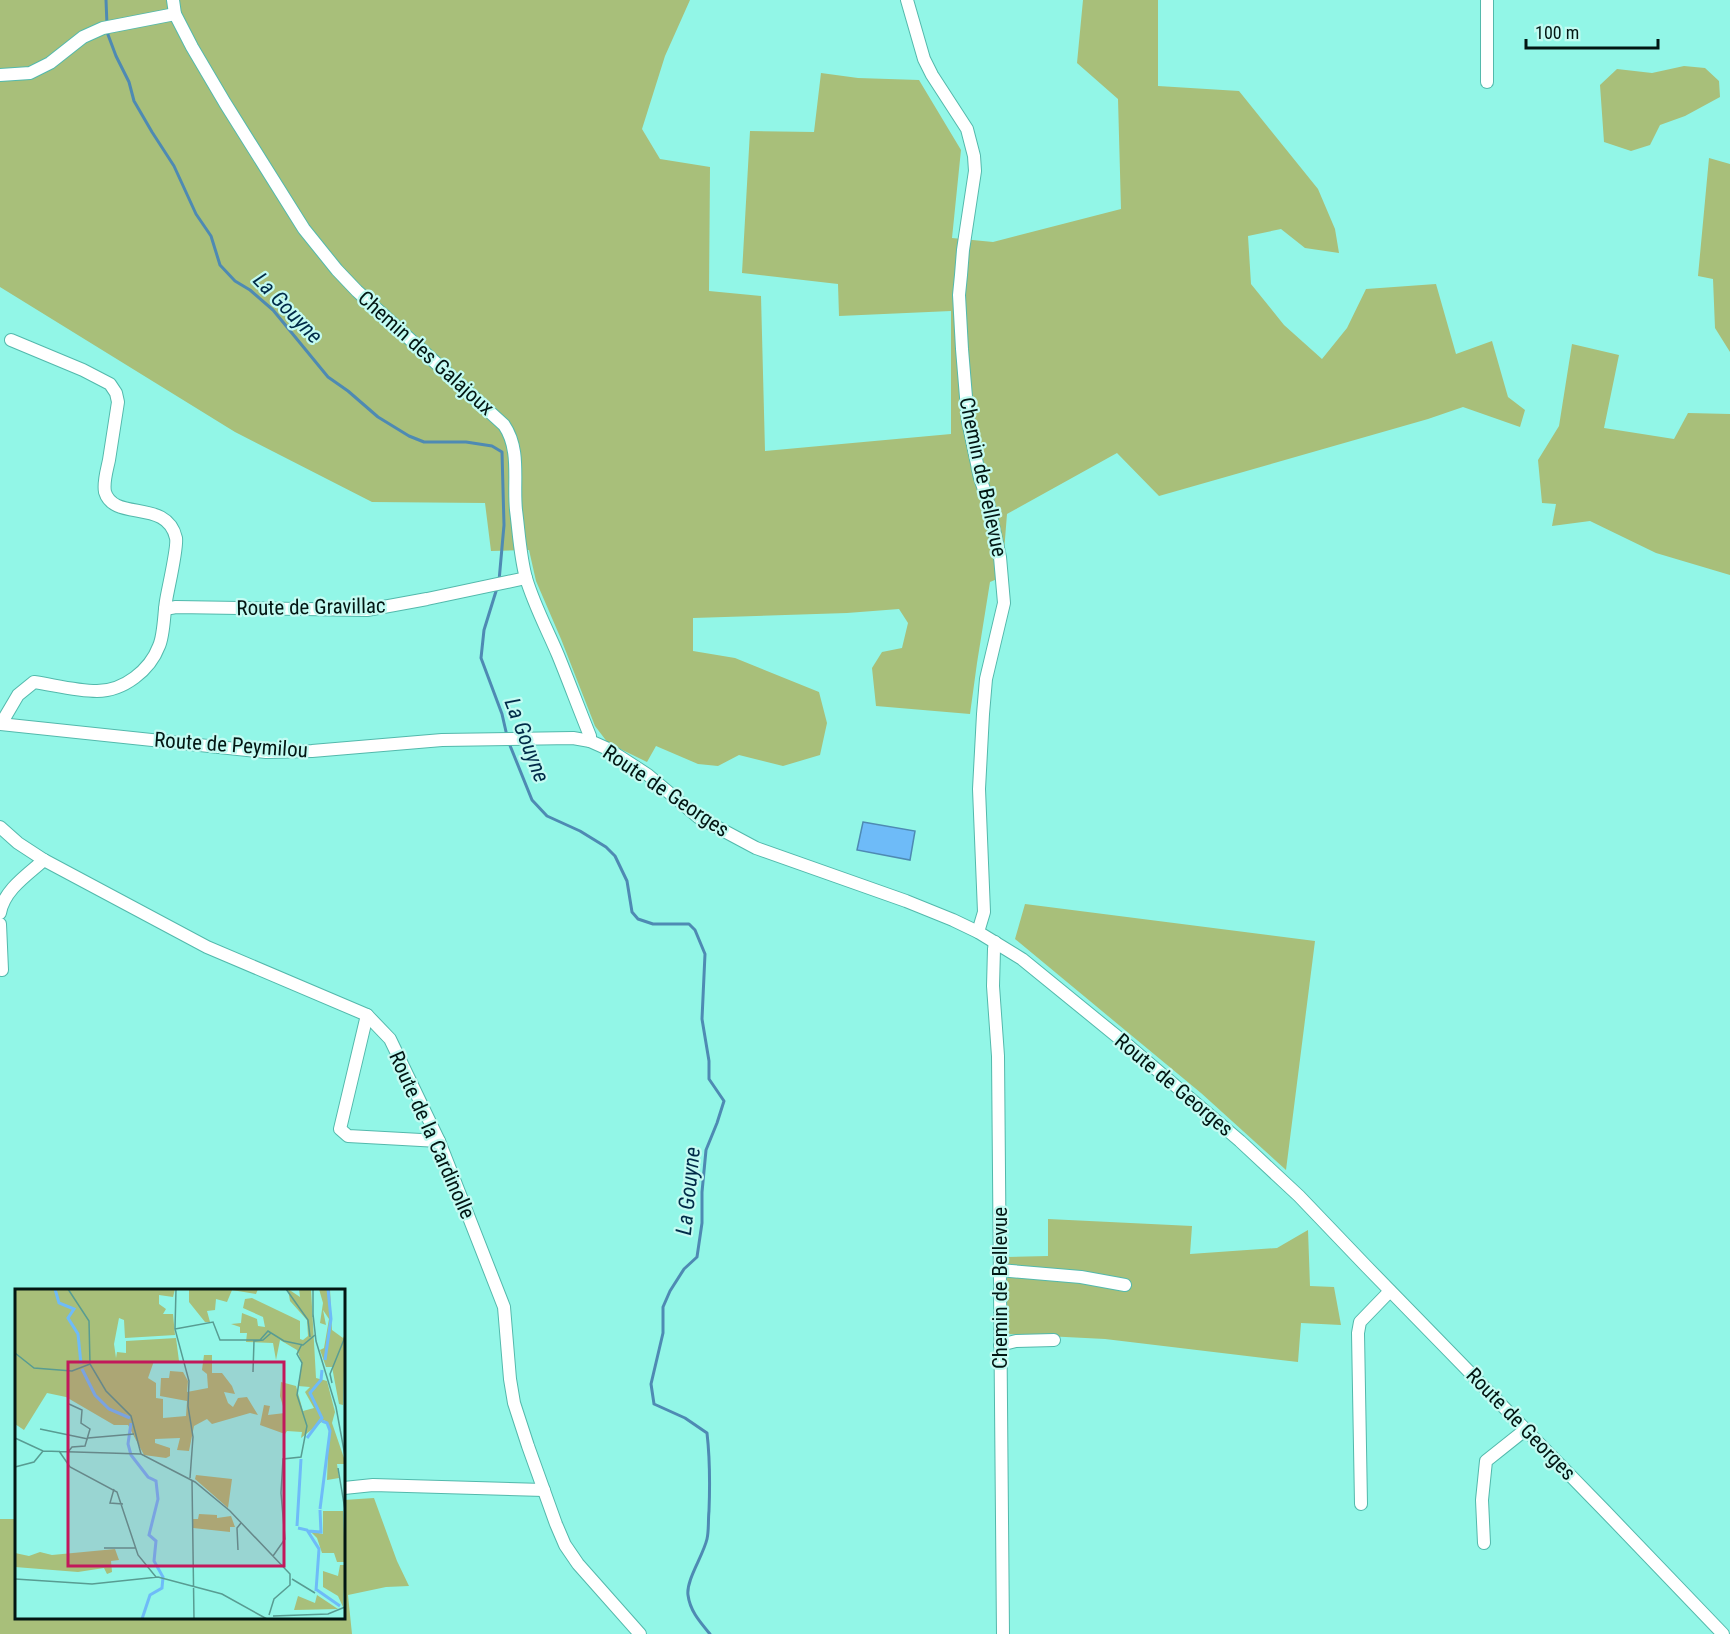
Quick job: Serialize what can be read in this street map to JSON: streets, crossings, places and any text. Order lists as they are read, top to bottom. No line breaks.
{"streets":{"street":["Chemin des Galajoux","Chemin de Bellevue","Route de Gravillac","Route de Peymilou","Route de Georges","Route de la Cardinolle"]},"crossings":[["Chemin des Galajoux","Route de Gravillac"],["Chemin des Galajoux","Route de Georges"],["Chemin de Bellevue","Route de Georges"],["Route de Peymilou","Route de Georges"]],"water":["La Gouyne"],"scale_bar":"100 m"}
